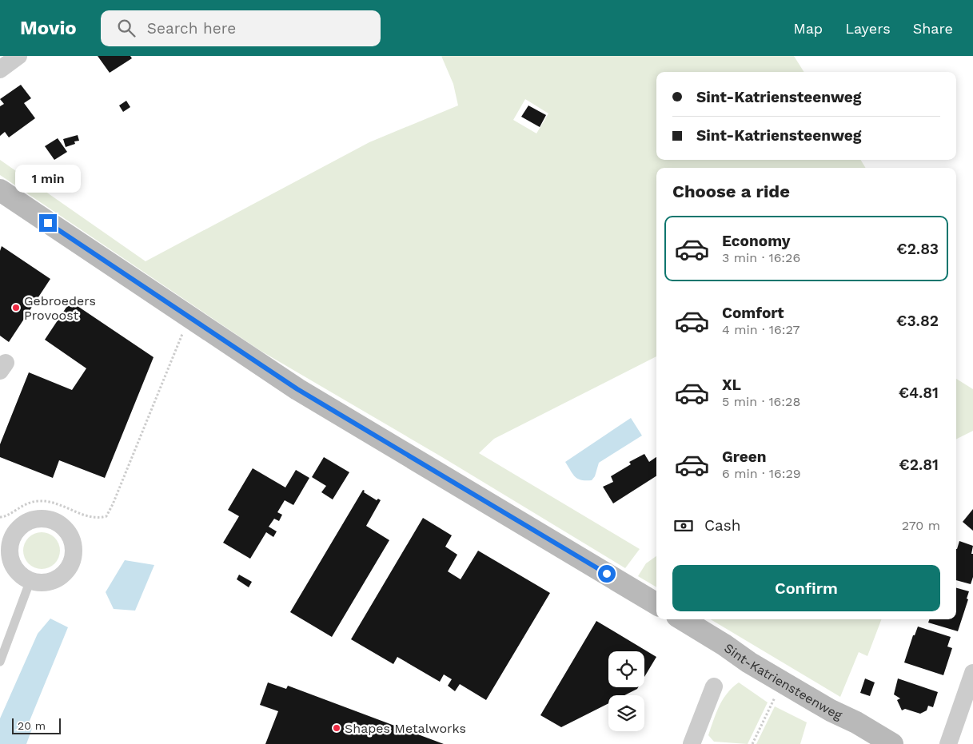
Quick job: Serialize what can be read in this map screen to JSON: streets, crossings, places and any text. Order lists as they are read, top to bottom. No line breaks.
{"streets":{"street":["Sint-Katriensteenweg"]},"places":["Gebroeders Provoost","Shapes Metalworks"],"scale_bar":"20 m","page":{"header":"Movio","search":"Search here","nav":["Map","Layers","Share"],"banner":["Sint-Katriensteenweg","Sint-Katriensteenweg"],"bubble":"1 min","heading":"Choose a ride","list":[{"name":"Economy","note":"3 min · 16:26","value":"€2.83"},{"name":"Comfort","note":"4 min · 16:27","value":"€3.82"},{"name":"XL","note":"5 min · 16:28","value":"€4.81"},{"name":"Green","note":"6 min · 16:29","value":"€2.81"}],"pay":["Cash","270 m"],"buttons":"Confirm","scale":"20 m"}}
